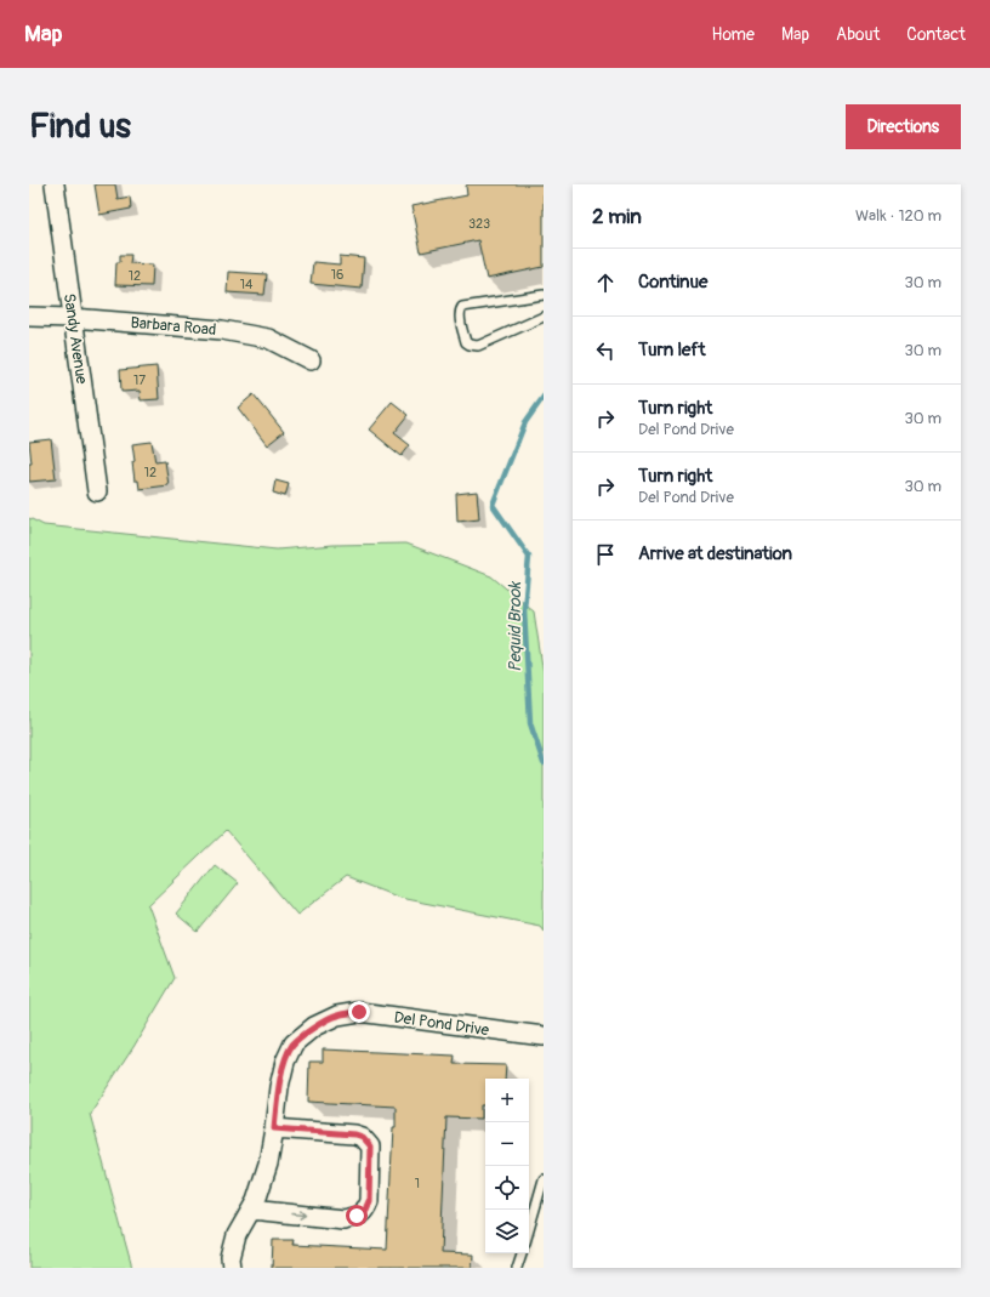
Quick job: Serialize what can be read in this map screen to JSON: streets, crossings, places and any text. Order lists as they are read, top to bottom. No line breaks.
{"streets":{"street":["Barbara Road","Sandy Avenue","Del Pond Drive"]},"crossings":[["Barbara Road","Sandy Avenue"]],"water":["Pequid Brook"],"house_numbers":["323","16","12","14","17","12","1"],"page":{"header":"Map","nav":["Home","Map","About","Contact"],"buttons":"Directions","title":"Find us","heading":["2 min","Walk · 120 m"],"list":[["Continue","30 m"],["Turn left","30 m"],["Turn right","Del Pond Drive","30 m"],["Turn right","Del Pond Drive","30 m"],"Arrive at destination"],"map_buttons":["+","−"]}}
